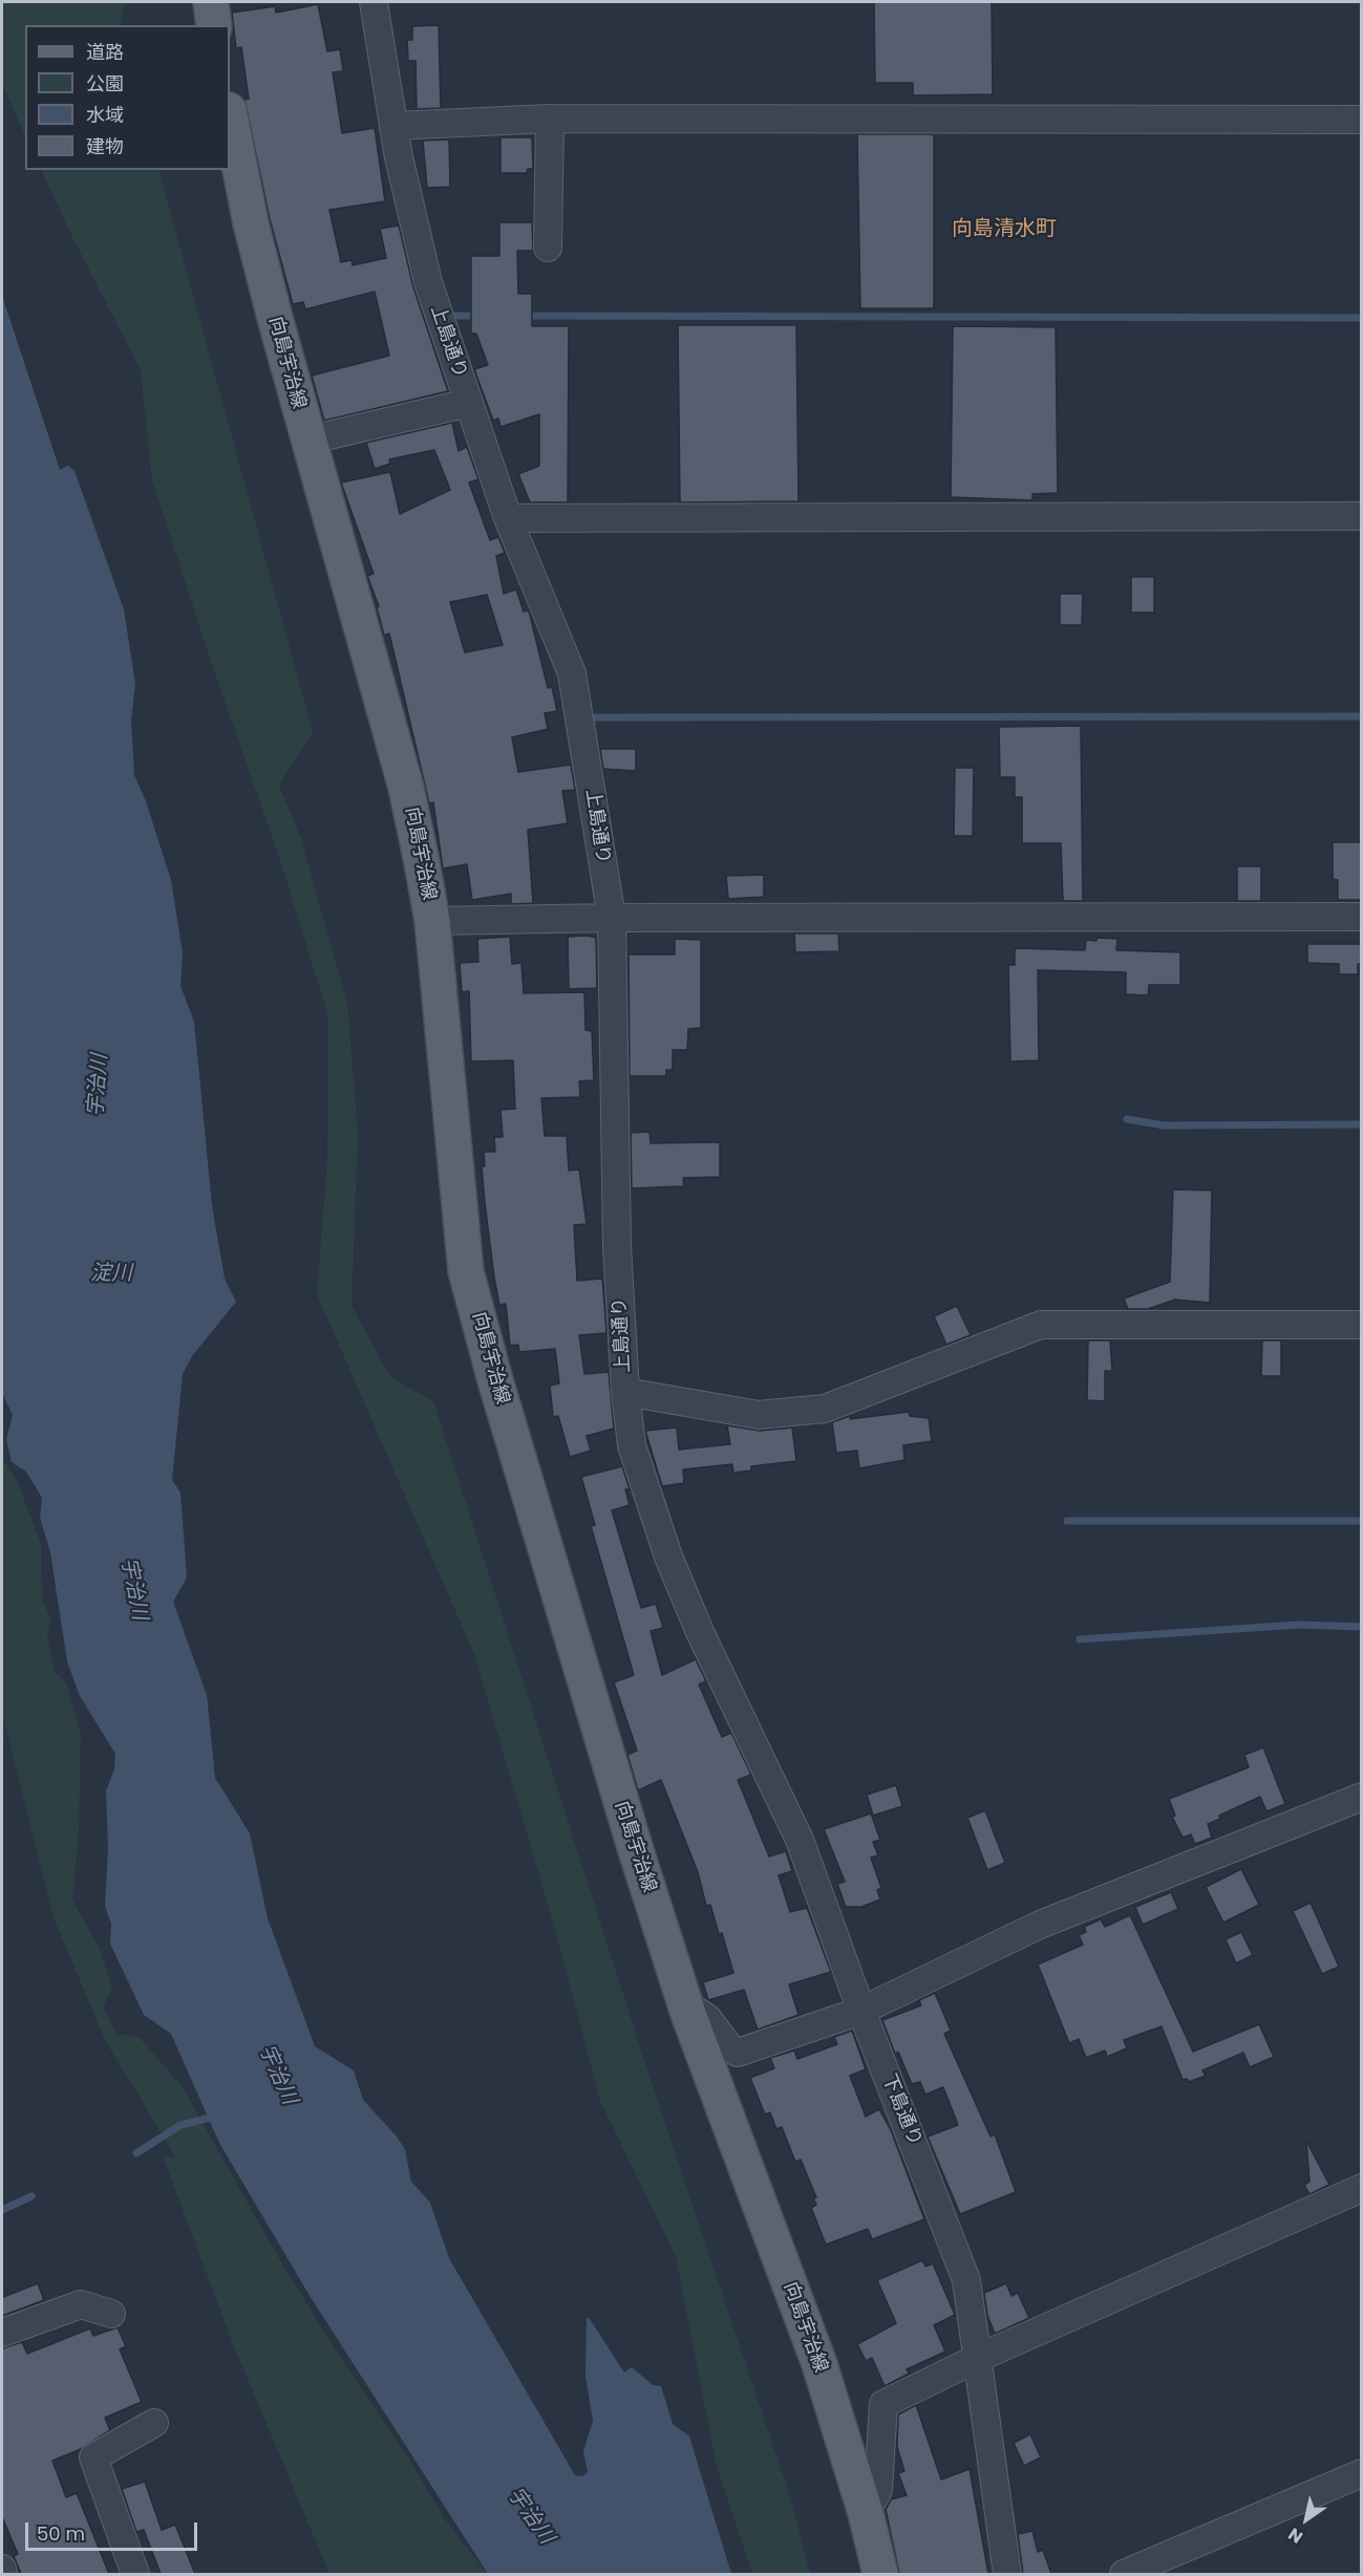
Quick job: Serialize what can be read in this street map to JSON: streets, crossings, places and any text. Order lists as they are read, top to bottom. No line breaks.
{"streets":{"main road":["向島宇治線"],"street":["上島通り","下島通り"]},"crossings":[["上島通り","下島通り"]],"districts":["向島清水町"],"water":["宇治川","淀川"],"legend":["道路","公園","水域","建物"],"scale_bar":"50 m","north":"bottom left"}
